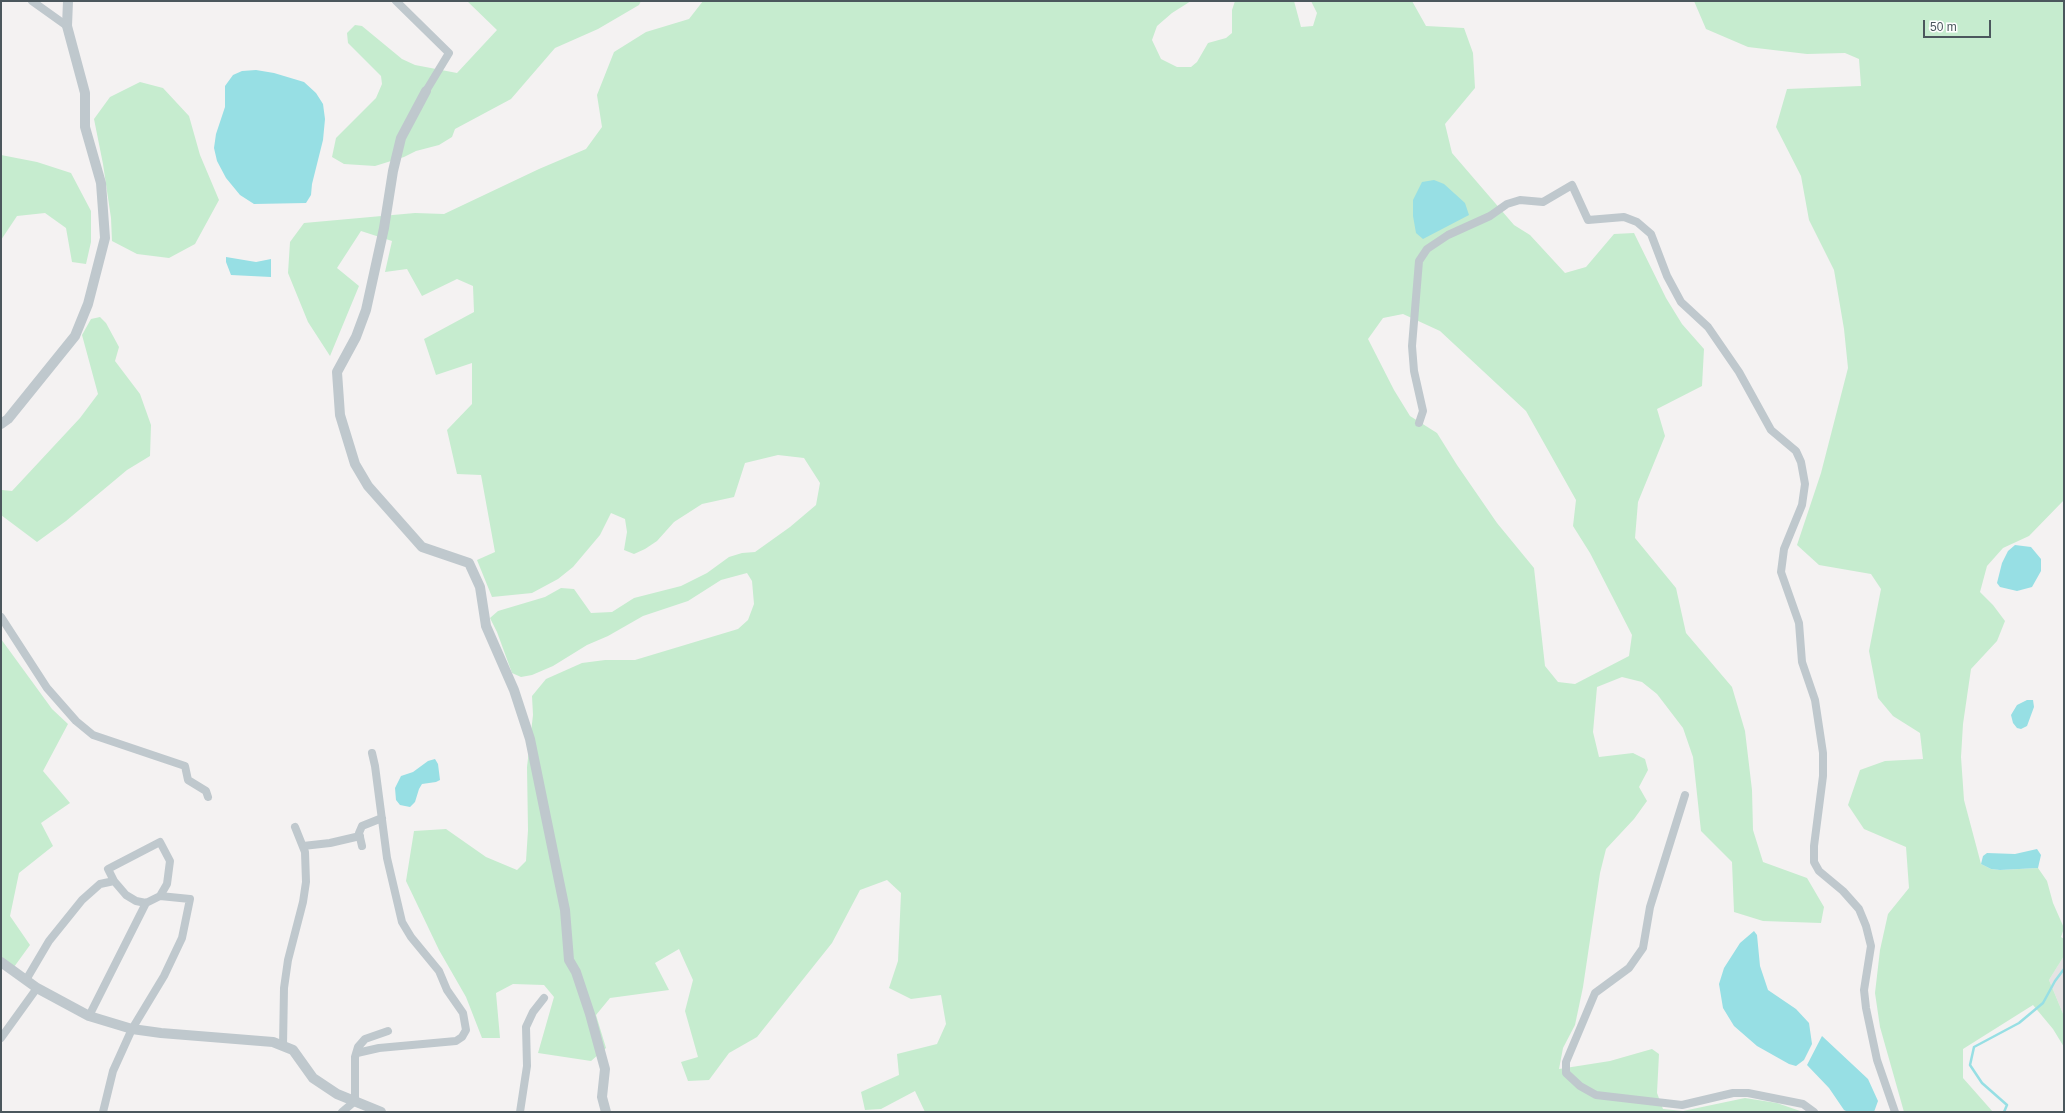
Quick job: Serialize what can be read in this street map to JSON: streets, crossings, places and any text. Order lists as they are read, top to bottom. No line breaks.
{"scale_bar":"50 m"}
